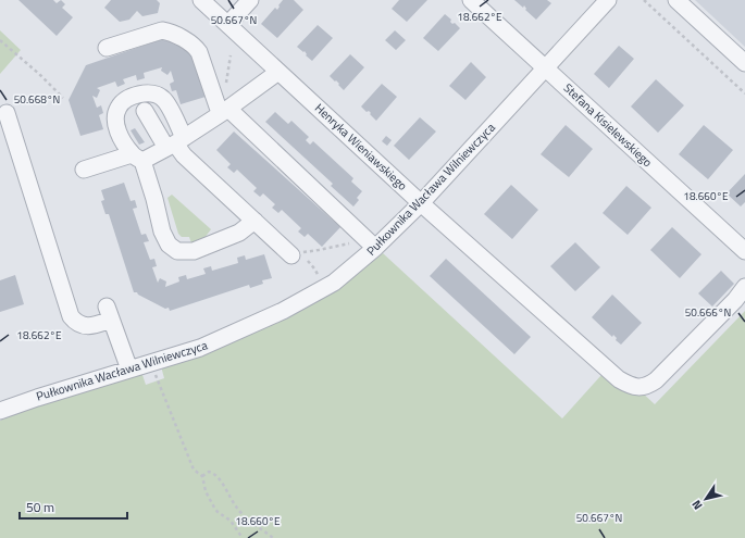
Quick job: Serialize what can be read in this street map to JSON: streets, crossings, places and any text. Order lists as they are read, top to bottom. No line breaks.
{"streets":{"street":["Stefana Kisielewskiego","Henryka Wieniawskiego","Pułkownika Wacława Wilniewczyca"]},"crossings":[["Stefana Kisielewskiego","Pułkownika Wacława Wilniewczyca"],["Henryka Wieniawskiego","Pułkownika Wacława Wilniewczyca"]],"scale_bar":"50 m","north":"bottom left","coordinates":["18.662°E","50.667°N","50.668°N","18.660°E","50.666°N"]}
